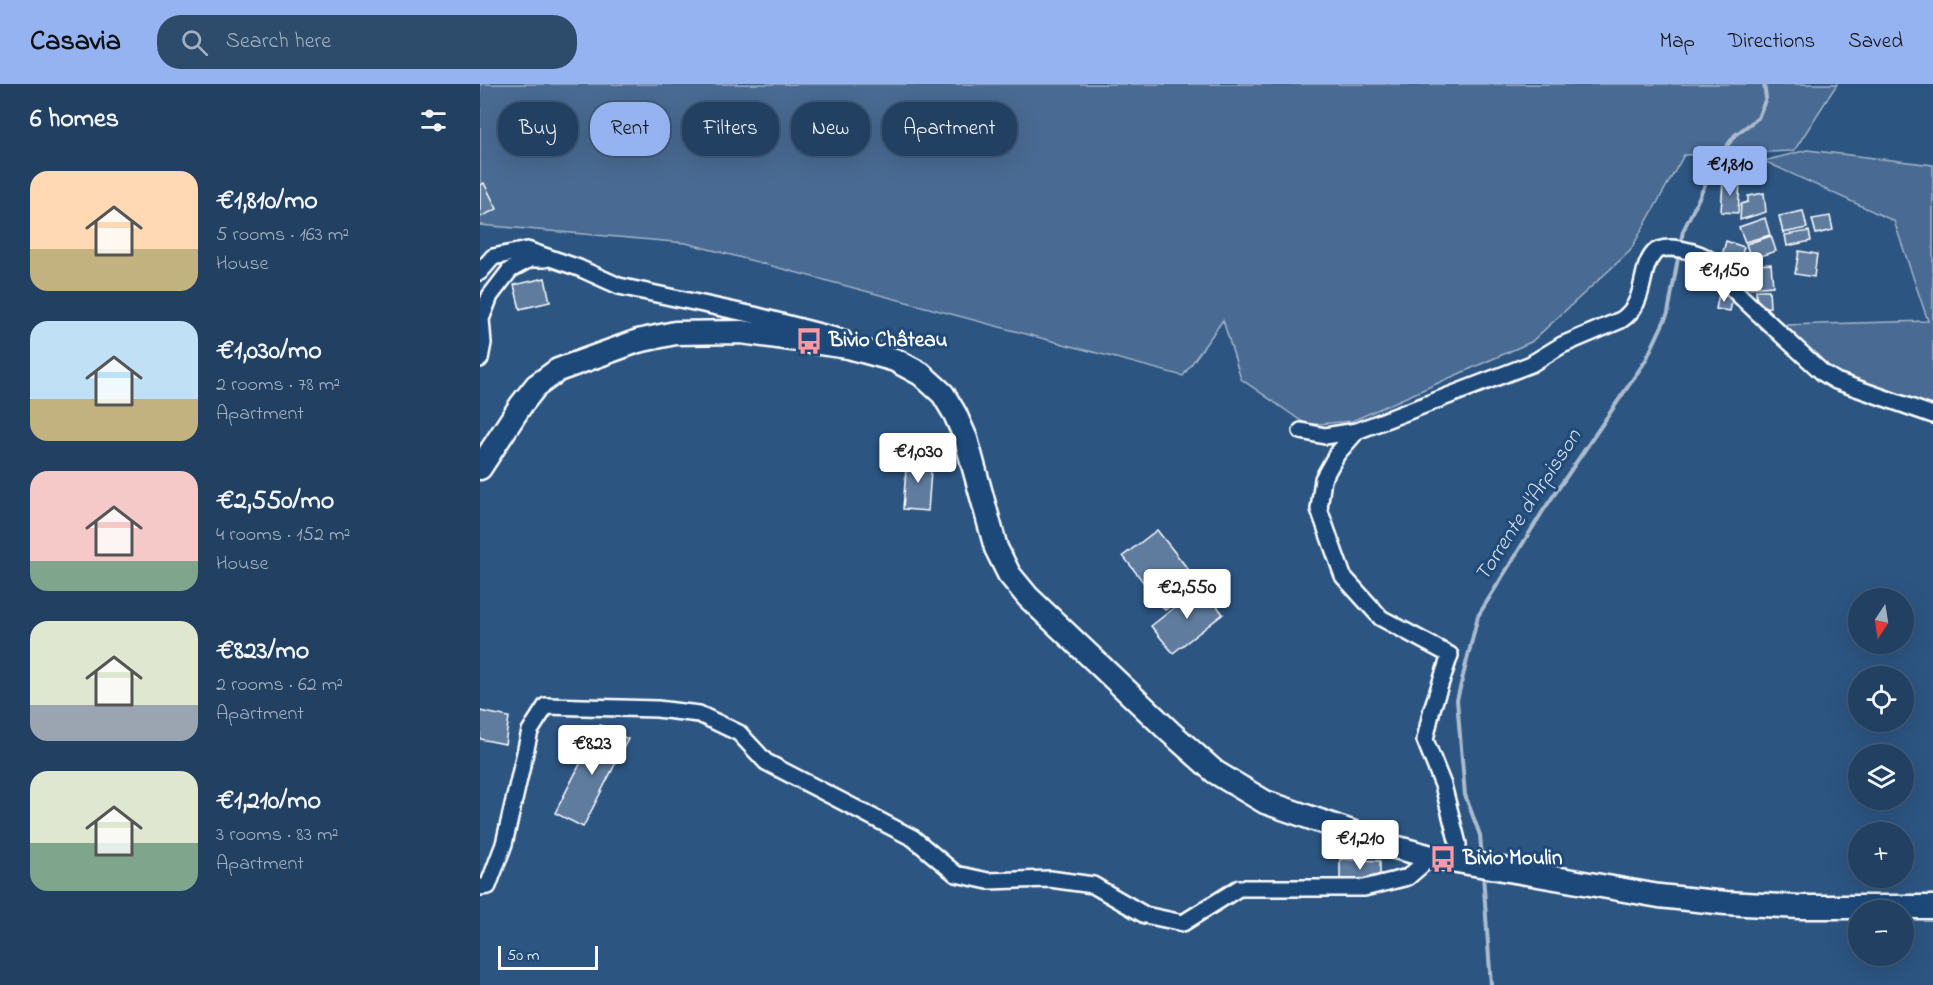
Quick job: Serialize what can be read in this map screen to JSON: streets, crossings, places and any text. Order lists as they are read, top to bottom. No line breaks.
{"water":["Torrente d'Arpisson"],"places":{"bus stop":["Bivio Château","Bivio Moulin"]},"scale_bar":"50 m","north":"bottom","page":{"header":"Casavia","search":"Search here","nav":["Map","Directions","Saved"],"heading":"6 homes","chip":["Buy","Rent","Filters","New","Apartment"],"price":["€1,810","€1,150","€1,030","€2,550","€823","€1,210"],"list":[{"name":"€1,810/mo","note":"5 rooms · 163 m² · House"},{"name":"€1,030/mo","note":"2 rooms · 78 m² · Apartment"},{"name":"€2,550/mo","note":"4 rooms · 152 m² · House"},{"name":"€823/mo","note":"2 rooms · 62 m² · Apartment"},{"name":"€1,210/mo","note":"3 rooms · 83 m² · Apartment"}],"map_buttons":["+","−"],"scale":"50 m"}}
